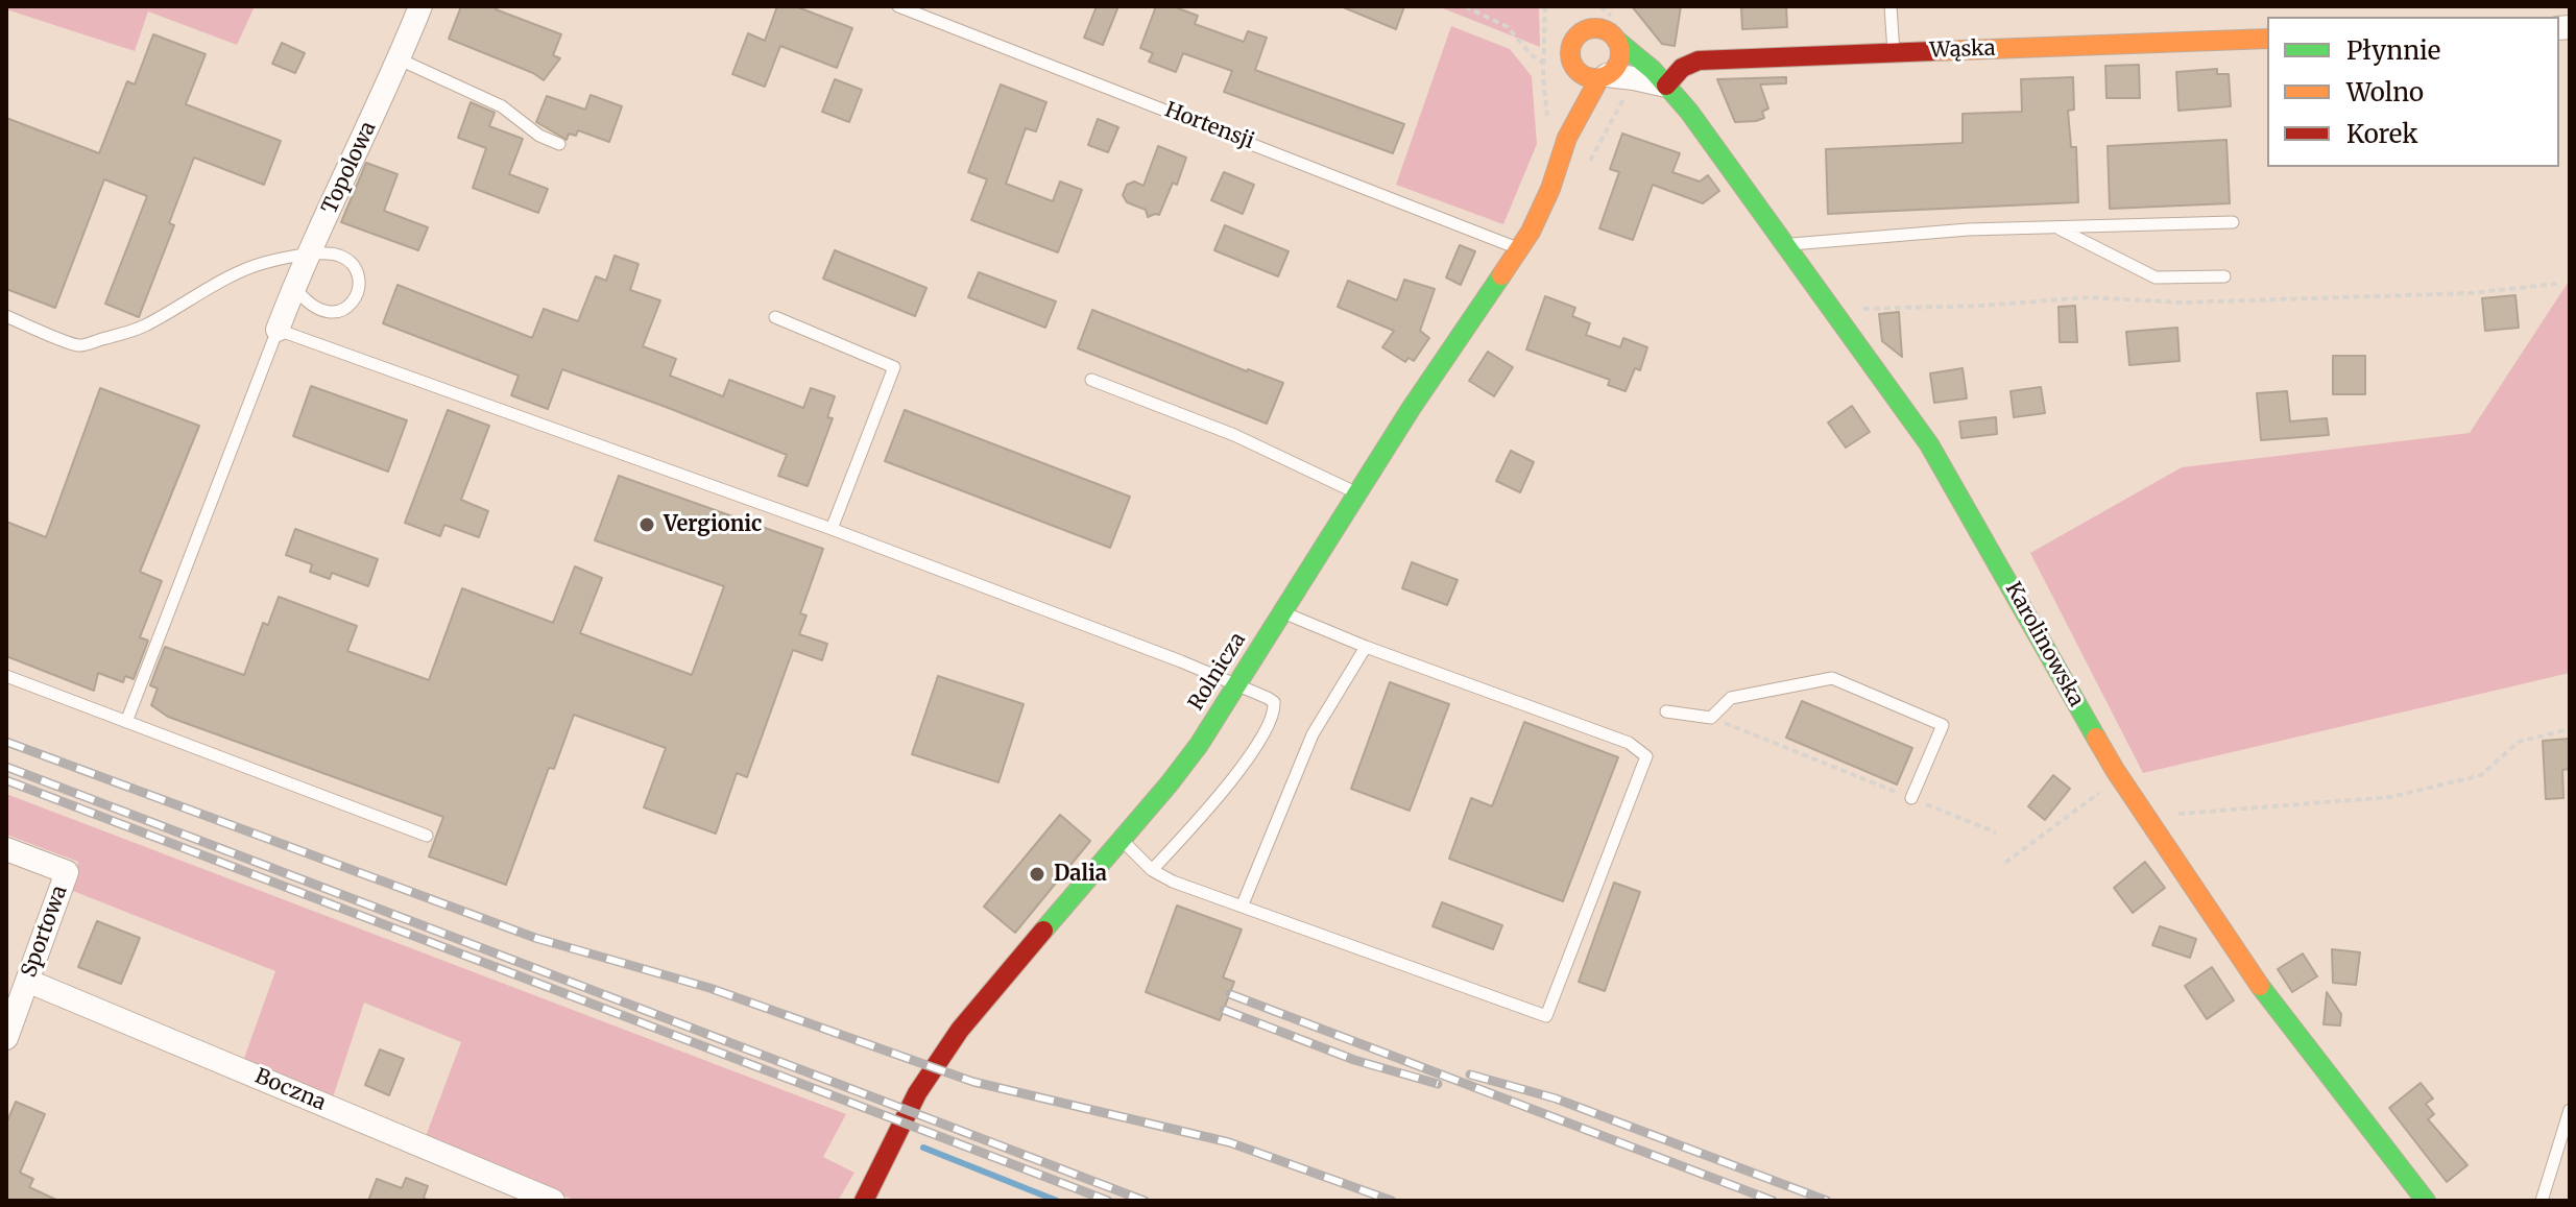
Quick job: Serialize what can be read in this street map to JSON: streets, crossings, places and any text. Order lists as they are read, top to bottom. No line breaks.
{"streets":{"street":["Wąska","Topolowa","Karolinowska","Rolnicza","Sportowa","Boczna"],"lane":["Hortensji"]},"crossings":[["Wąska","Karolinowska"],["Hortensji","Rolnicza"],["Karolinowska","Rolnicza"],["Sportowa","Boczna"]],"places":["Vergionic","Dalia"],"legend":["Płynnie","Wolno","Korek"]}
